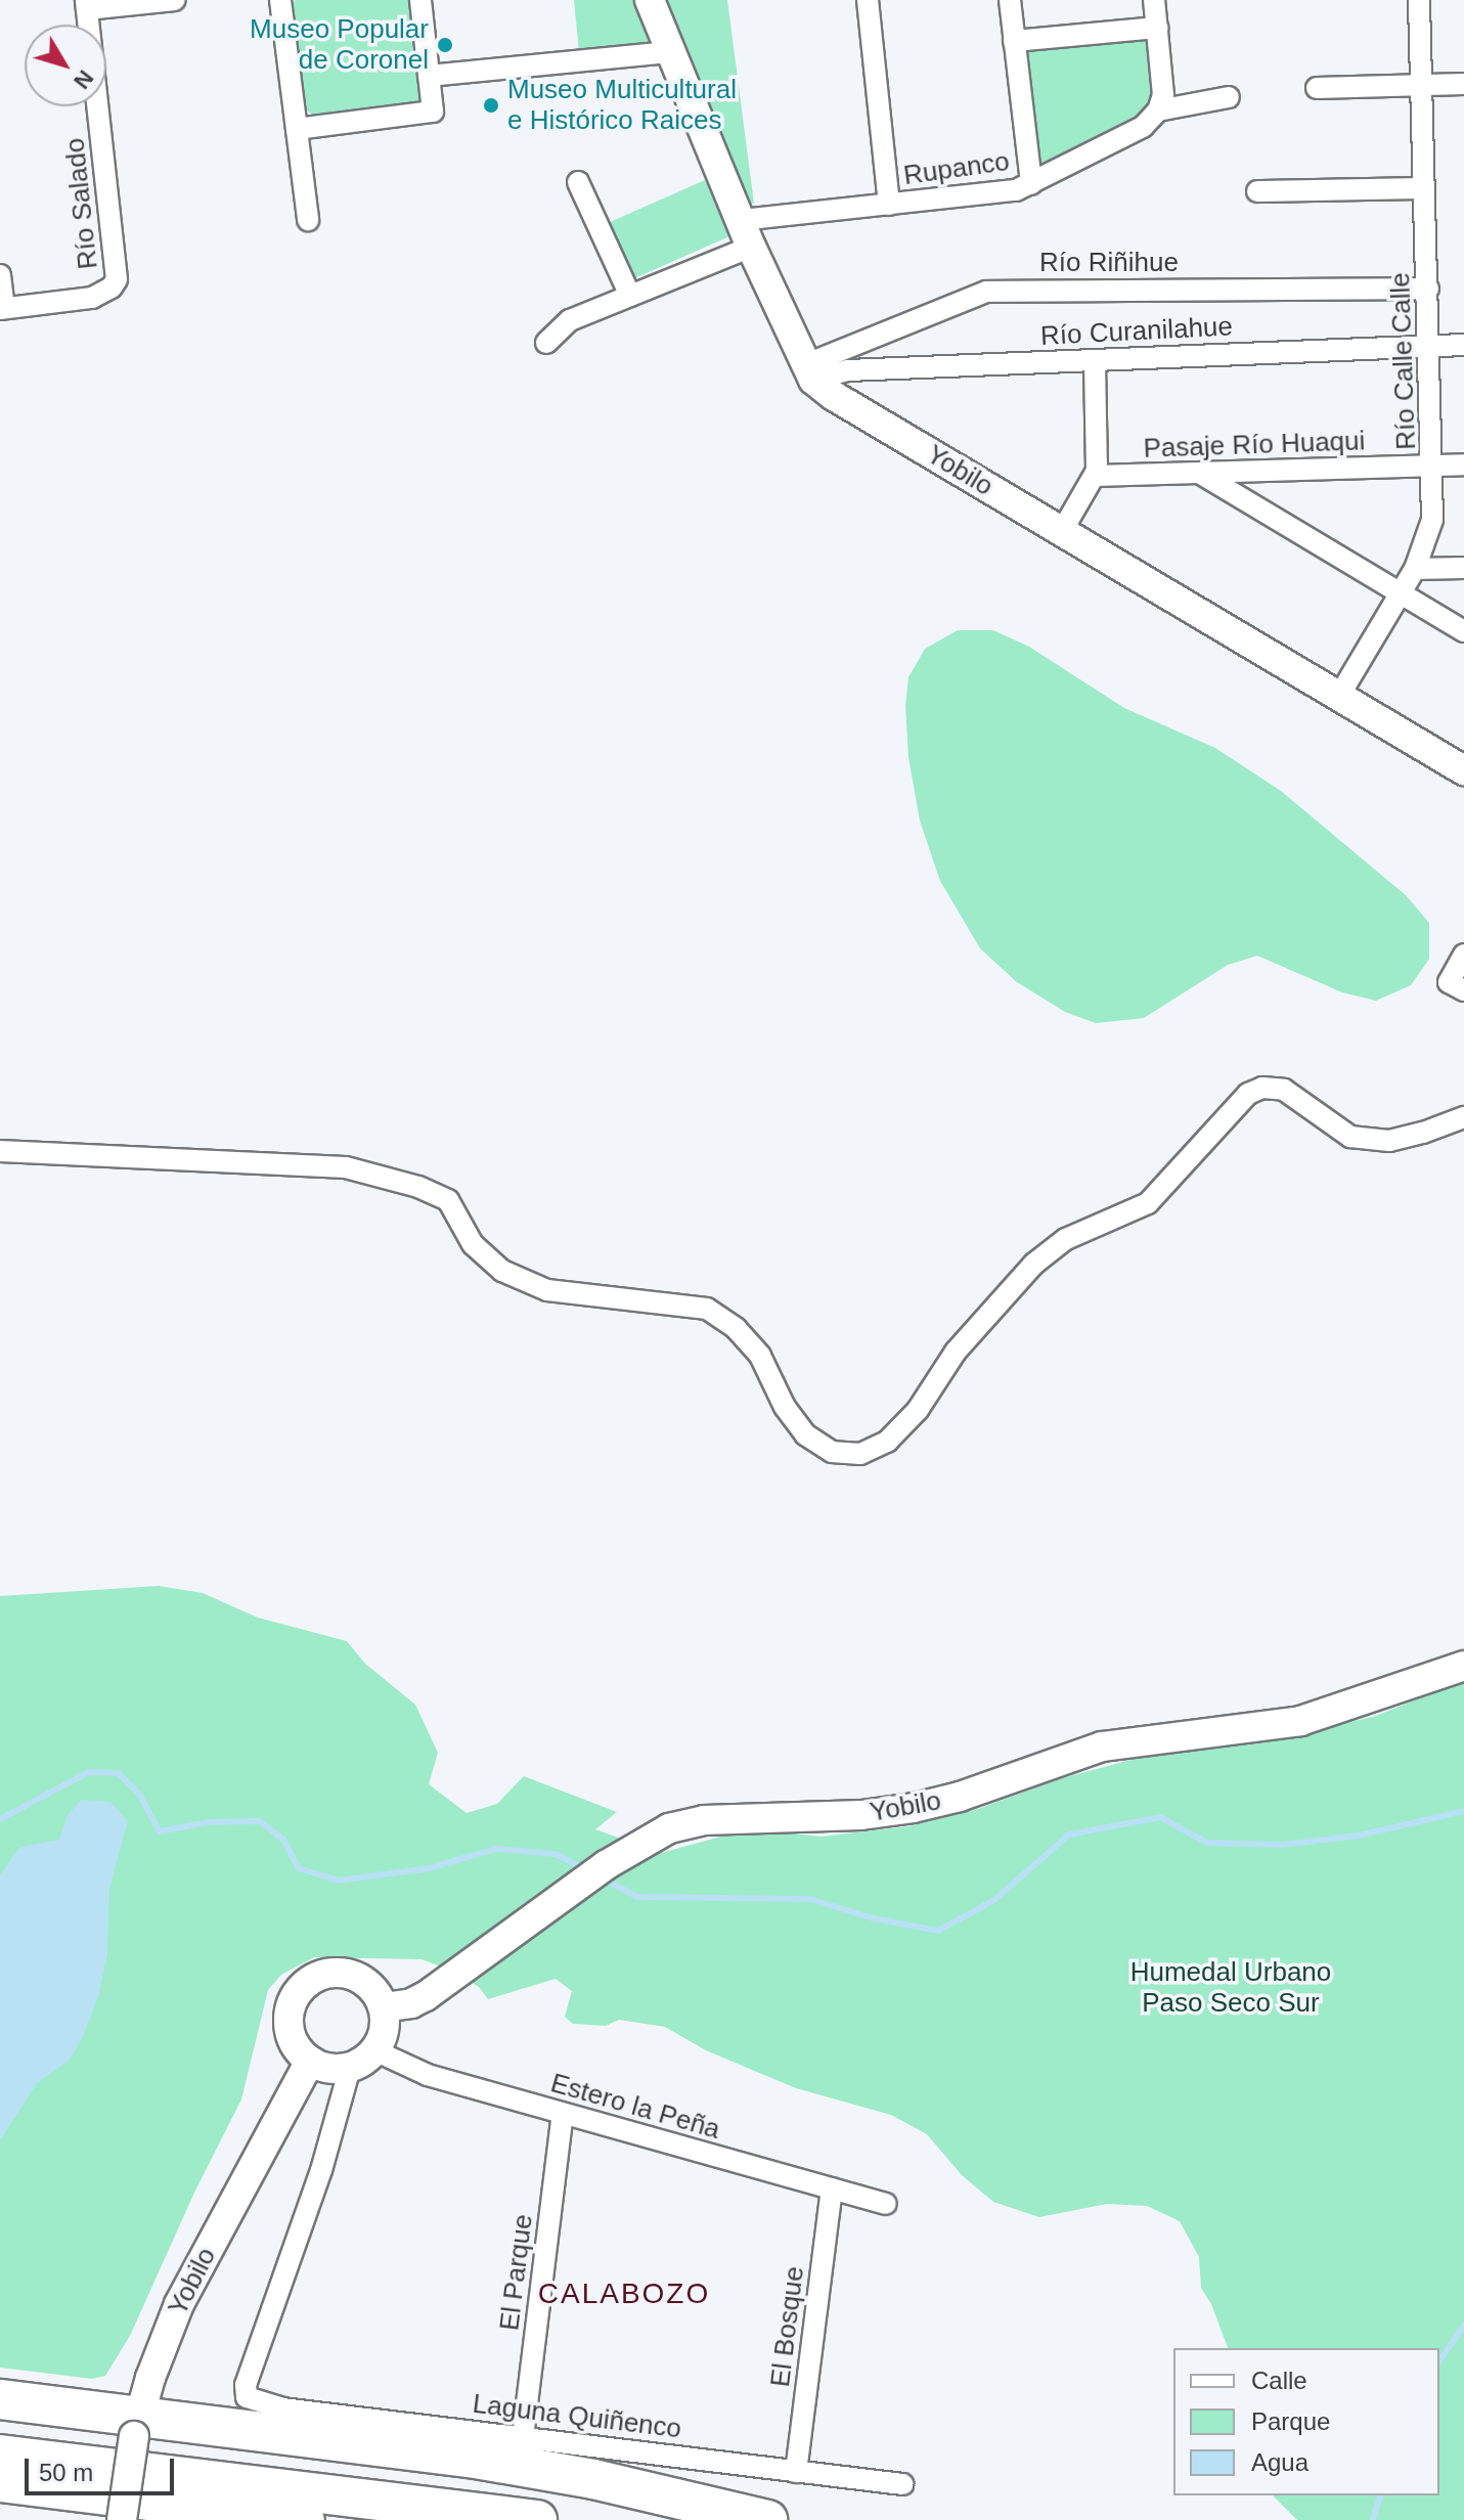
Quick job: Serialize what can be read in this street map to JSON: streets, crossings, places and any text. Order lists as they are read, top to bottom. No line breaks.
{"streets":{"main road":["Yobilo"],"street":["Rupanco","Río Salado","Río Riñihue","Río Curanilahue","Río Calle Calle","Pasaje Río Huaqui","Estero la Peña","El Parque","El Bosque","Laguna Quiñenco"]},"crossings":[["Río Riñihue","Río Curanilahue"],["Río Riñihue","Río Calle Calle"],["Río Riñihue","Yobilo"],["Río Curanilahue","Río Calle Calle"],["Río Curanilahue","Yobilo"],["Río Calle Calle","Pasaje Río Huaqui"],["Río Calle Calle","Yobilo"],["Yobilo","Estero la Peña"],["Yobilo","Laguna Quiñenco"],["Estero la Peña","El Parque"],["Estero la Peña","El Bosque"],["Estero la Peña","Laguna Quiñenco"],["El Parque","Laguna Quiñenco"],["El Bosque","Laguna Quiñenco"]],"districts":["CALABOZO"],"parks":["Humedal Urbano Paso Seco Sur"],"places":["Museo Popular de Coronel","Museo Multicultural e Histórico Raices"],"legend":["Calle","Parque","Agua"],"scale_bar":"50 m","north":"bottom right"}
